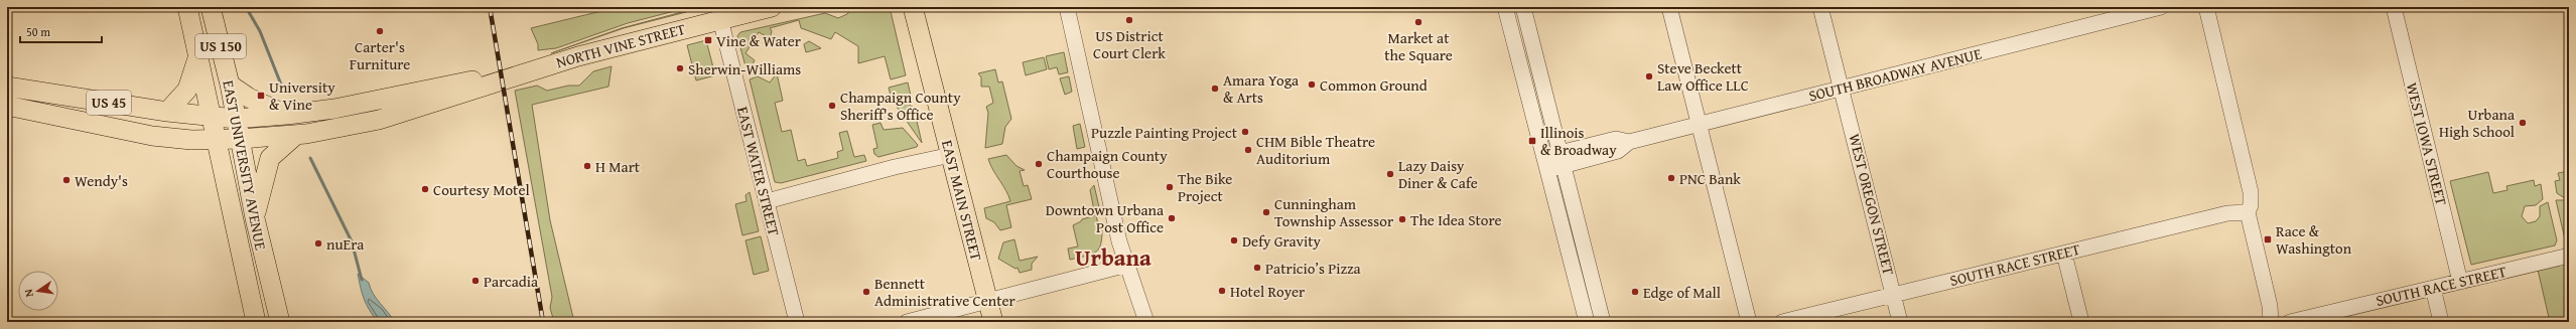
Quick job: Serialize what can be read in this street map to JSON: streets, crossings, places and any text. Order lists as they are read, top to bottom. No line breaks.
{"streets":{"main road":["NORTH VINE STREET","US 150","US 45","EAST UNIVERSITY AVENUE","EAST MAIN STREET"],"street":["SOUTH BROADWAY AVENUE","WEST IOWA STREET","EAST WATER STREET","WEST OREGON STREET","SOUTH RACE STREET"]},"crossings":[["NORTH VINE STREET","US 45"],["NORTH VINE STREET","EAST UNIVERSITY AVENUE"],["NORTH VINE STREET","EAST WATER STREET"],["SOUTH BROADWAY AVENUE","WEST OREGON STREET"],["US 45","EAST UNIVERSITY AVENUE"],["WEST IOWA STREET","SOUTH RACE STREET"],["WEST OREGON STREET","SOUTH RACE STREET"]],"districts":["Urbana"],"places":{"other":["US District Court Clerk","Market at the Square","Carter's Furniture","Sherwin-Williams","Steve Beckett Law Office LLC","Common Ground","Amara Yoga & Arts","Champaign County Sheriff's Office","Urbana High School","Puzzle Painting Project","CHM Bible Theatre Auditorium","Champaign County Courthouse","H Mart","Lazy Daisy Diner & Cafe","PNC Bank","Wendy's","The Bike Project","Courtesy Motel","Cunningham Township Assessor","Downtown Urbana Post Office","The Idea Store","Defy Gravity","nuEra","Patricio’s Pizza","Parcadia","Hotel Royer","Bennett Administrative Center","Edge of Mall"],"transit":["Vine & Water","University & Vine","Illinois & Broadway","Race & Washington"]},"scale_bar":"50 m","north":"left"}
